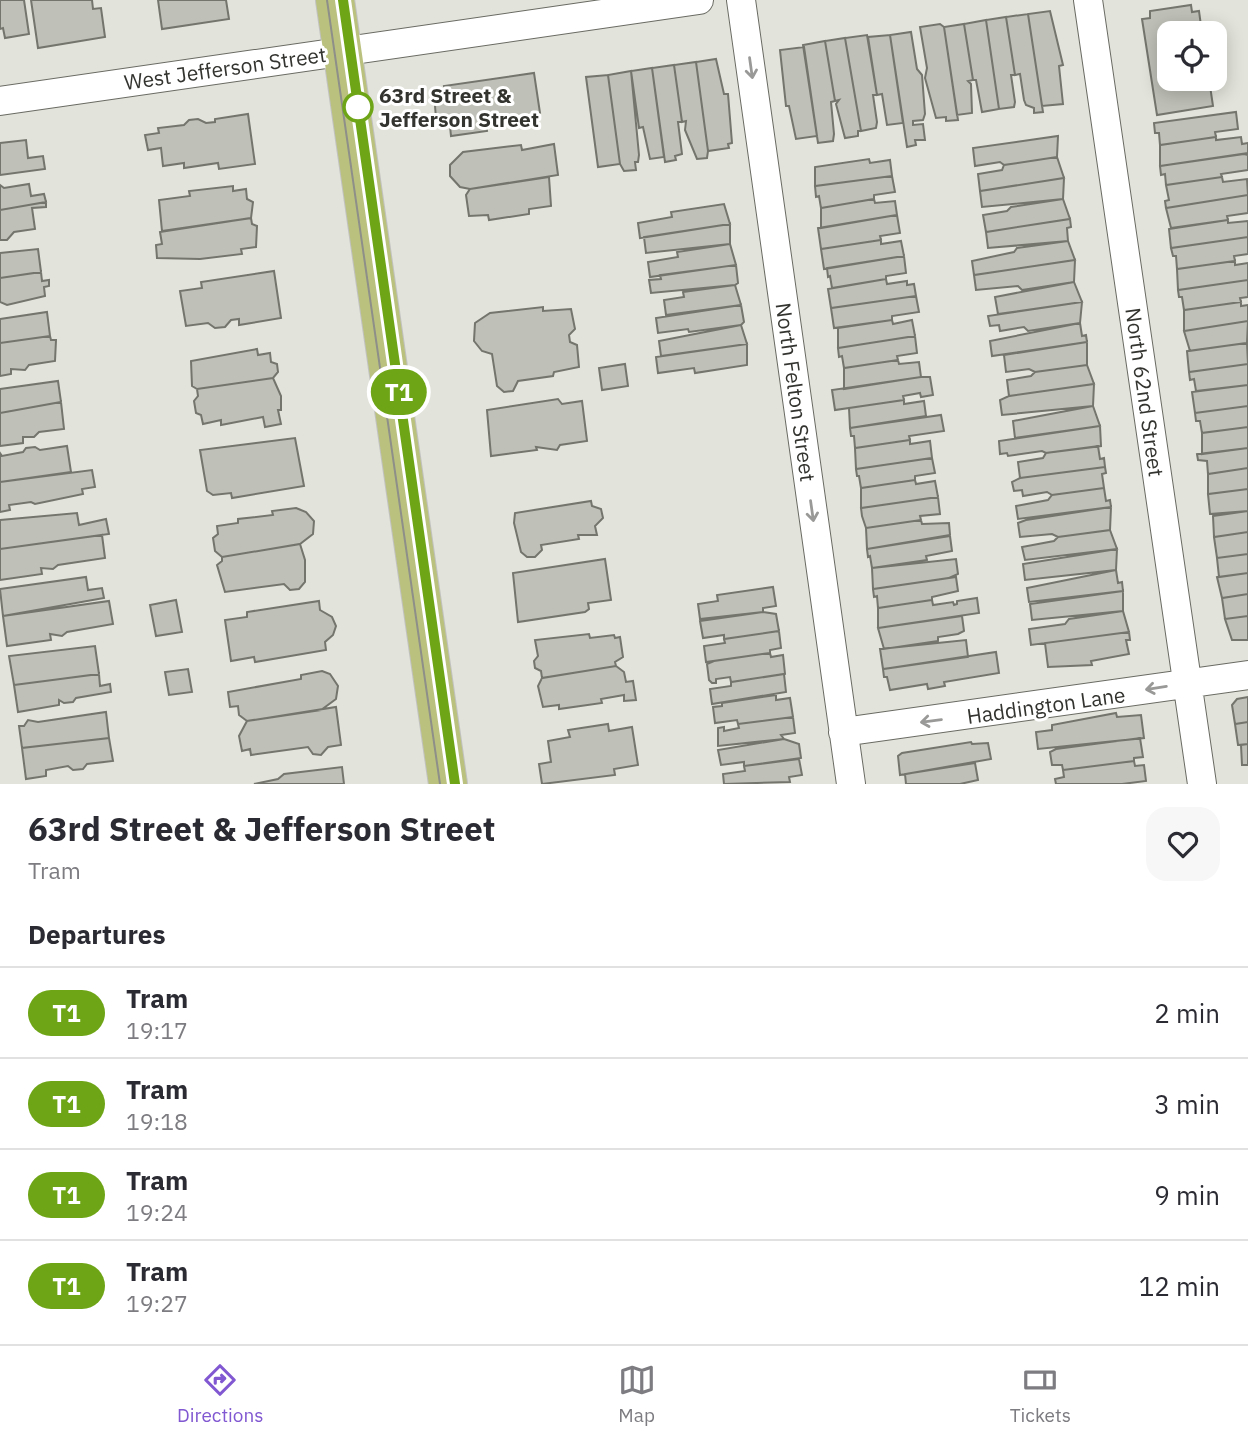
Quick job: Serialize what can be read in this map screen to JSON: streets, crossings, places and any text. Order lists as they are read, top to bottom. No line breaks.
{"streets":{"street":["West Jefferson Street","North Felton Street","North 62nd Street","Haddington Lane"]},"crossings":[["North Felton Street","Haddington Lane"],["North 62nd Street","Haddington Lane"]],"one_way":["North Felton Street","Haddington Lane"],"places":["63rd Street & Jefferson Street"],"lines":["tram line T1"],"page":{"on_map":"T1","heading":[["63rd Street & Jefferson Street","Tram"],"Departures"],"list":[{"mark":"T1","name":"Tram","note":"19:17","value":"2 min"},{"mark":"T1","name":"Tram","note":"19:18","value":"3 min"},{"mark":"T1","name":"Tram","note":"19:24","value":"9 min"},{"mark":"T1","name":"Tram","note":"19:27","value":"12 min"}],"tabs":["Directions","Map","Tickets"]}}
